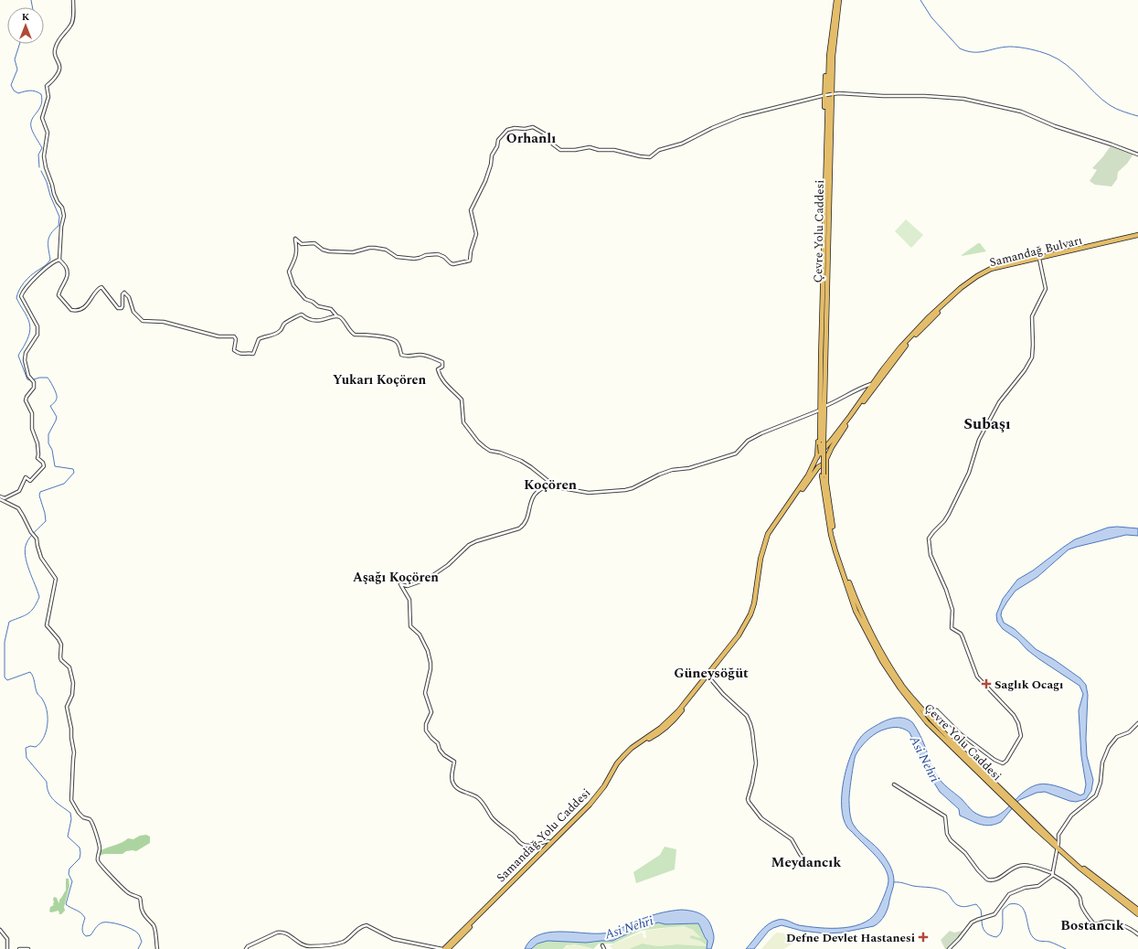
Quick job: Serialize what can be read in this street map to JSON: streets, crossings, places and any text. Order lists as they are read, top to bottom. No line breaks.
{"streets":{"highway":["Çevre Yolu Caddesi","Samandağ Bulvarı","Samandağ Yolu Caddesi"]},"districts":["Orhanlı","Yukarı Koçören","Subaşı","Koçören","Aşağı Koçören","Güneysöğüt","Meydancık","Bostancık"],"water":["Asi Nehri"],"places":{"health":["Saglık Ocagı","Defne Devlet Hastanesi"]},"north":"top"}
